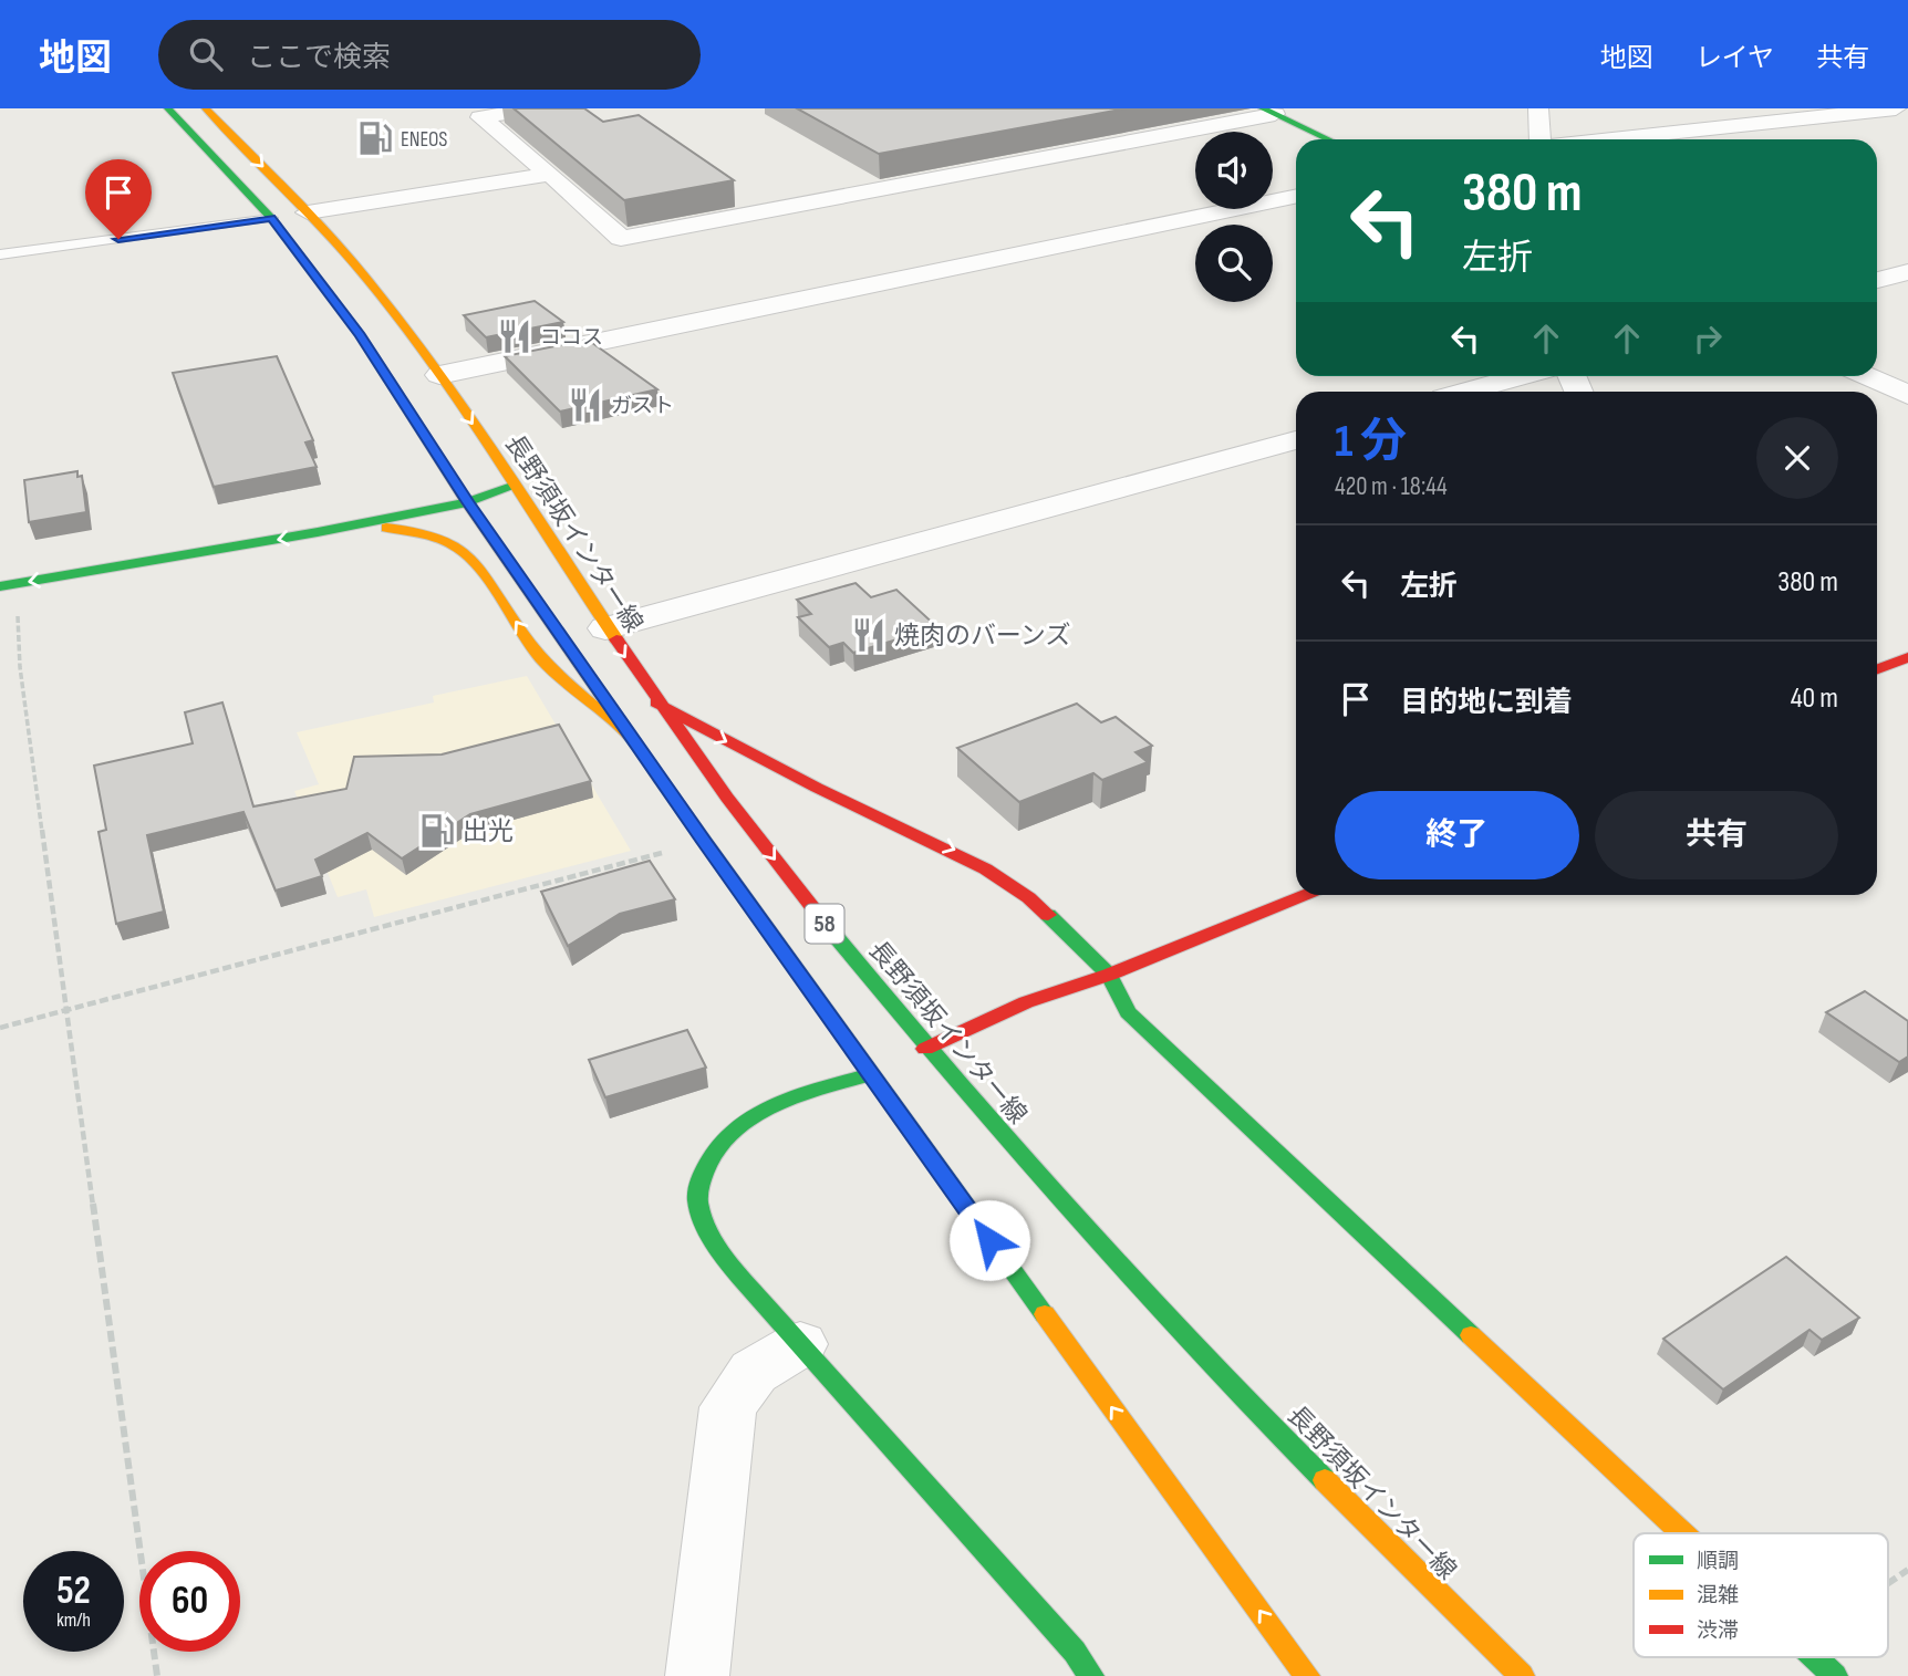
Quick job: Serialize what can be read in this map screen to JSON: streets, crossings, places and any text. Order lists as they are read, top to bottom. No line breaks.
{"streets":{"main road":["長野須坂インター線","58"]},"places":{"fuel station":["ENEOS","出光"],"restaurant":["ココス","ガスト","焼肉のバーンズ"]},"legend":["順調","混雑","渋滞"],"page":{"header":"地図","search":"ここで検索","nav":["地図","レイヤ","共有"],"turn":["380 m","左折"],"heading":["1 分","420 m · 18:44"],"list":[{"name":"左折","value":"380 m"},{"name":"目的地に到着","value":"40 m"}],"buttons":["終了","共有"],"speed":"52 km/h","limit":"60"}}
